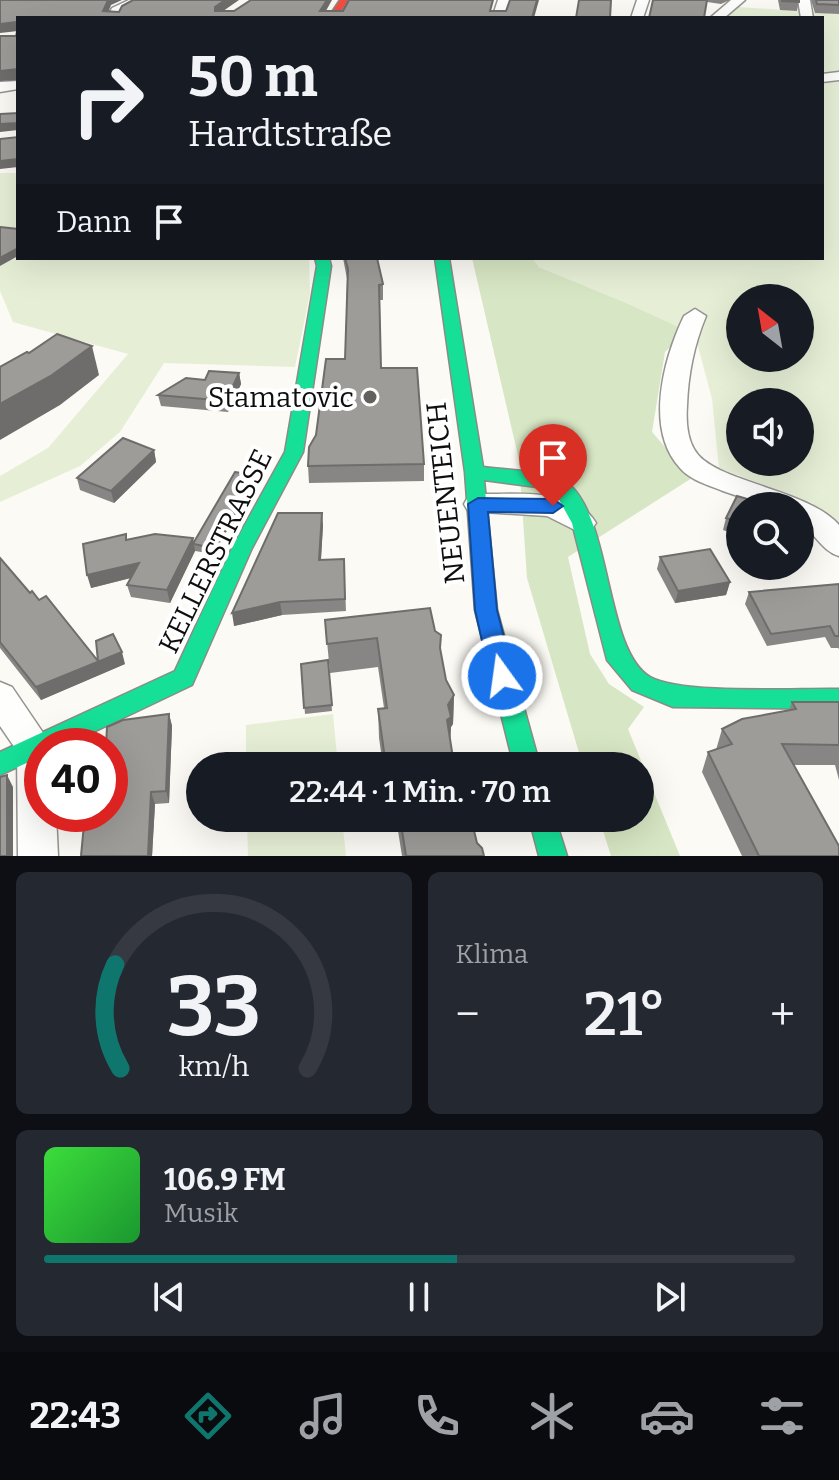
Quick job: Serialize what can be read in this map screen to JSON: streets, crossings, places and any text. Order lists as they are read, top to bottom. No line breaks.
{"streets":{"street":["NEUENTEICH","KELLERSTRASSE"]},"places":["Stamatovic"],"north":"top left","page":{"turn":["50 m","Hardtstraße"],"then":"Dann","limit":"40","trip":"22:44 · 1 Min. · 70 m","tile":"Klima","heat":["−","21°","+"],"song":["106.9 FM","Musik"],"tabs":"22:43","gauge":["33","km/h"]}}
